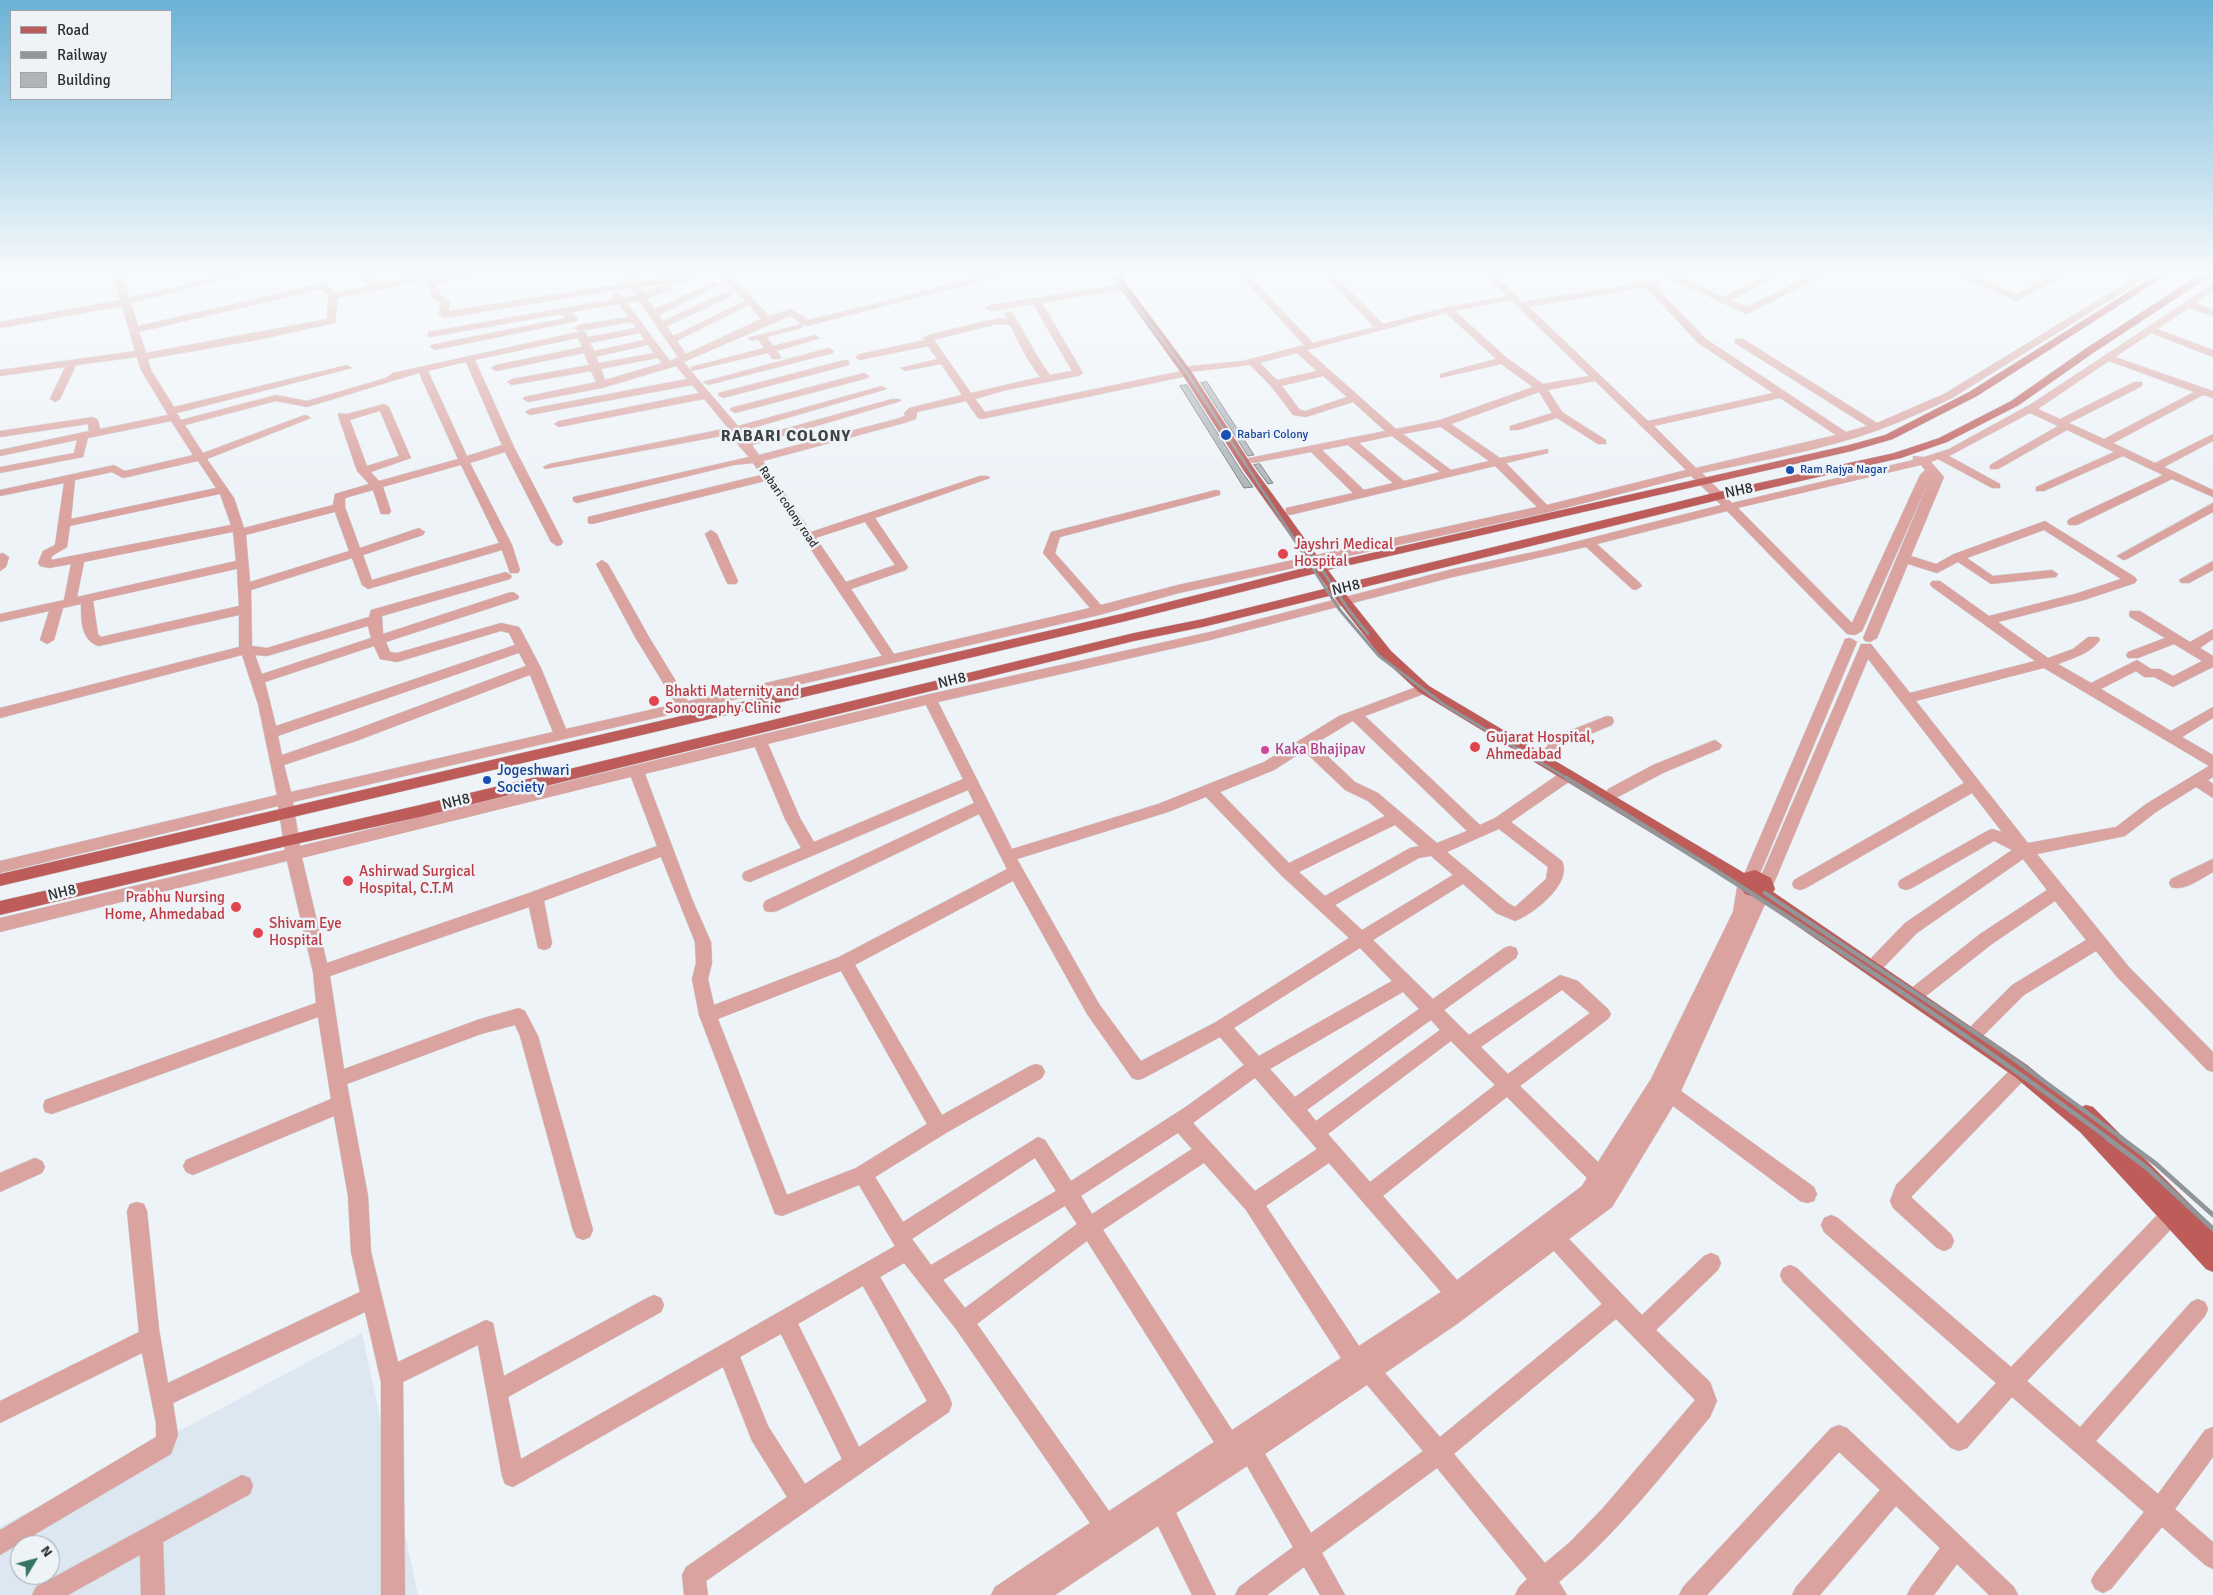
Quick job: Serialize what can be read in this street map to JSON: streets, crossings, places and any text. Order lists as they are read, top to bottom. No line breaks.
{"streets":{"main road":["NH8"],"street":["Rabari colony road"]},"districts":["RABARI COLONY"],"places":["Rabari Colony","Ram Rajya Nagar","Jayshri Medical Hospital","Bhakti Maternity and Sonography Clinic","Gujarat Hospital, Ahmedabad","Kaka Bhajipav","Jogeshwari Society","Ashirwad Surgical Hospital, C.T.M","Prabhu Nursing Home, Ahmedabad","Shivam Eye Hospital"],"legend":["Road","Railway","Building"],"north":"top right"}
